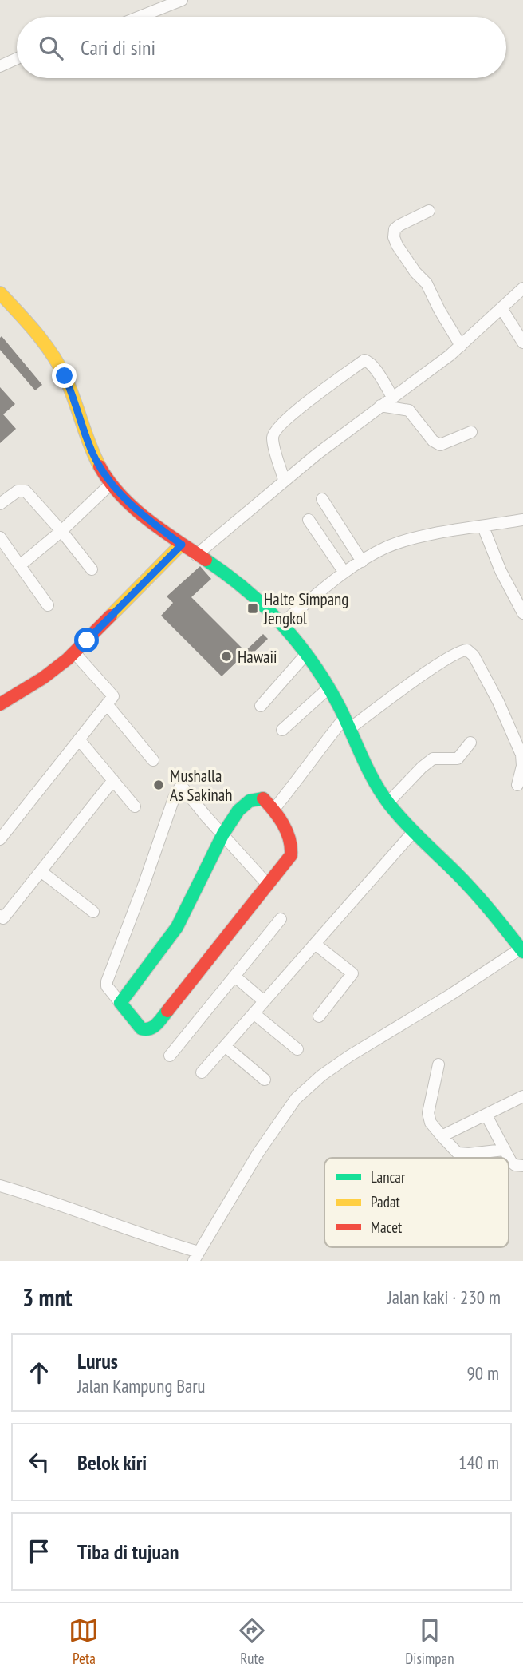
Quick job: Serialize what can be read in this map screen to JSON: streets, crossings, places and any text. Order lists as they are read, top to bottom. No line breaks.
{"places":{"transit":["Halte Simpang Jengkol"],"other":["Hawaii","Mushalla As Sakinah"]},"legend":["Lancar","Padat","Macet"],"page":{"search":"Cari di sini","heading":["3 mnt","Jalan kaki · 230 m"],"list":[["Lurus","Jalan Kampung Baru","90 m"],["Belok kiri","140 m"],"Tiba di tujuan"],"nav":["Peta","Rute","Disimpan"]}}
